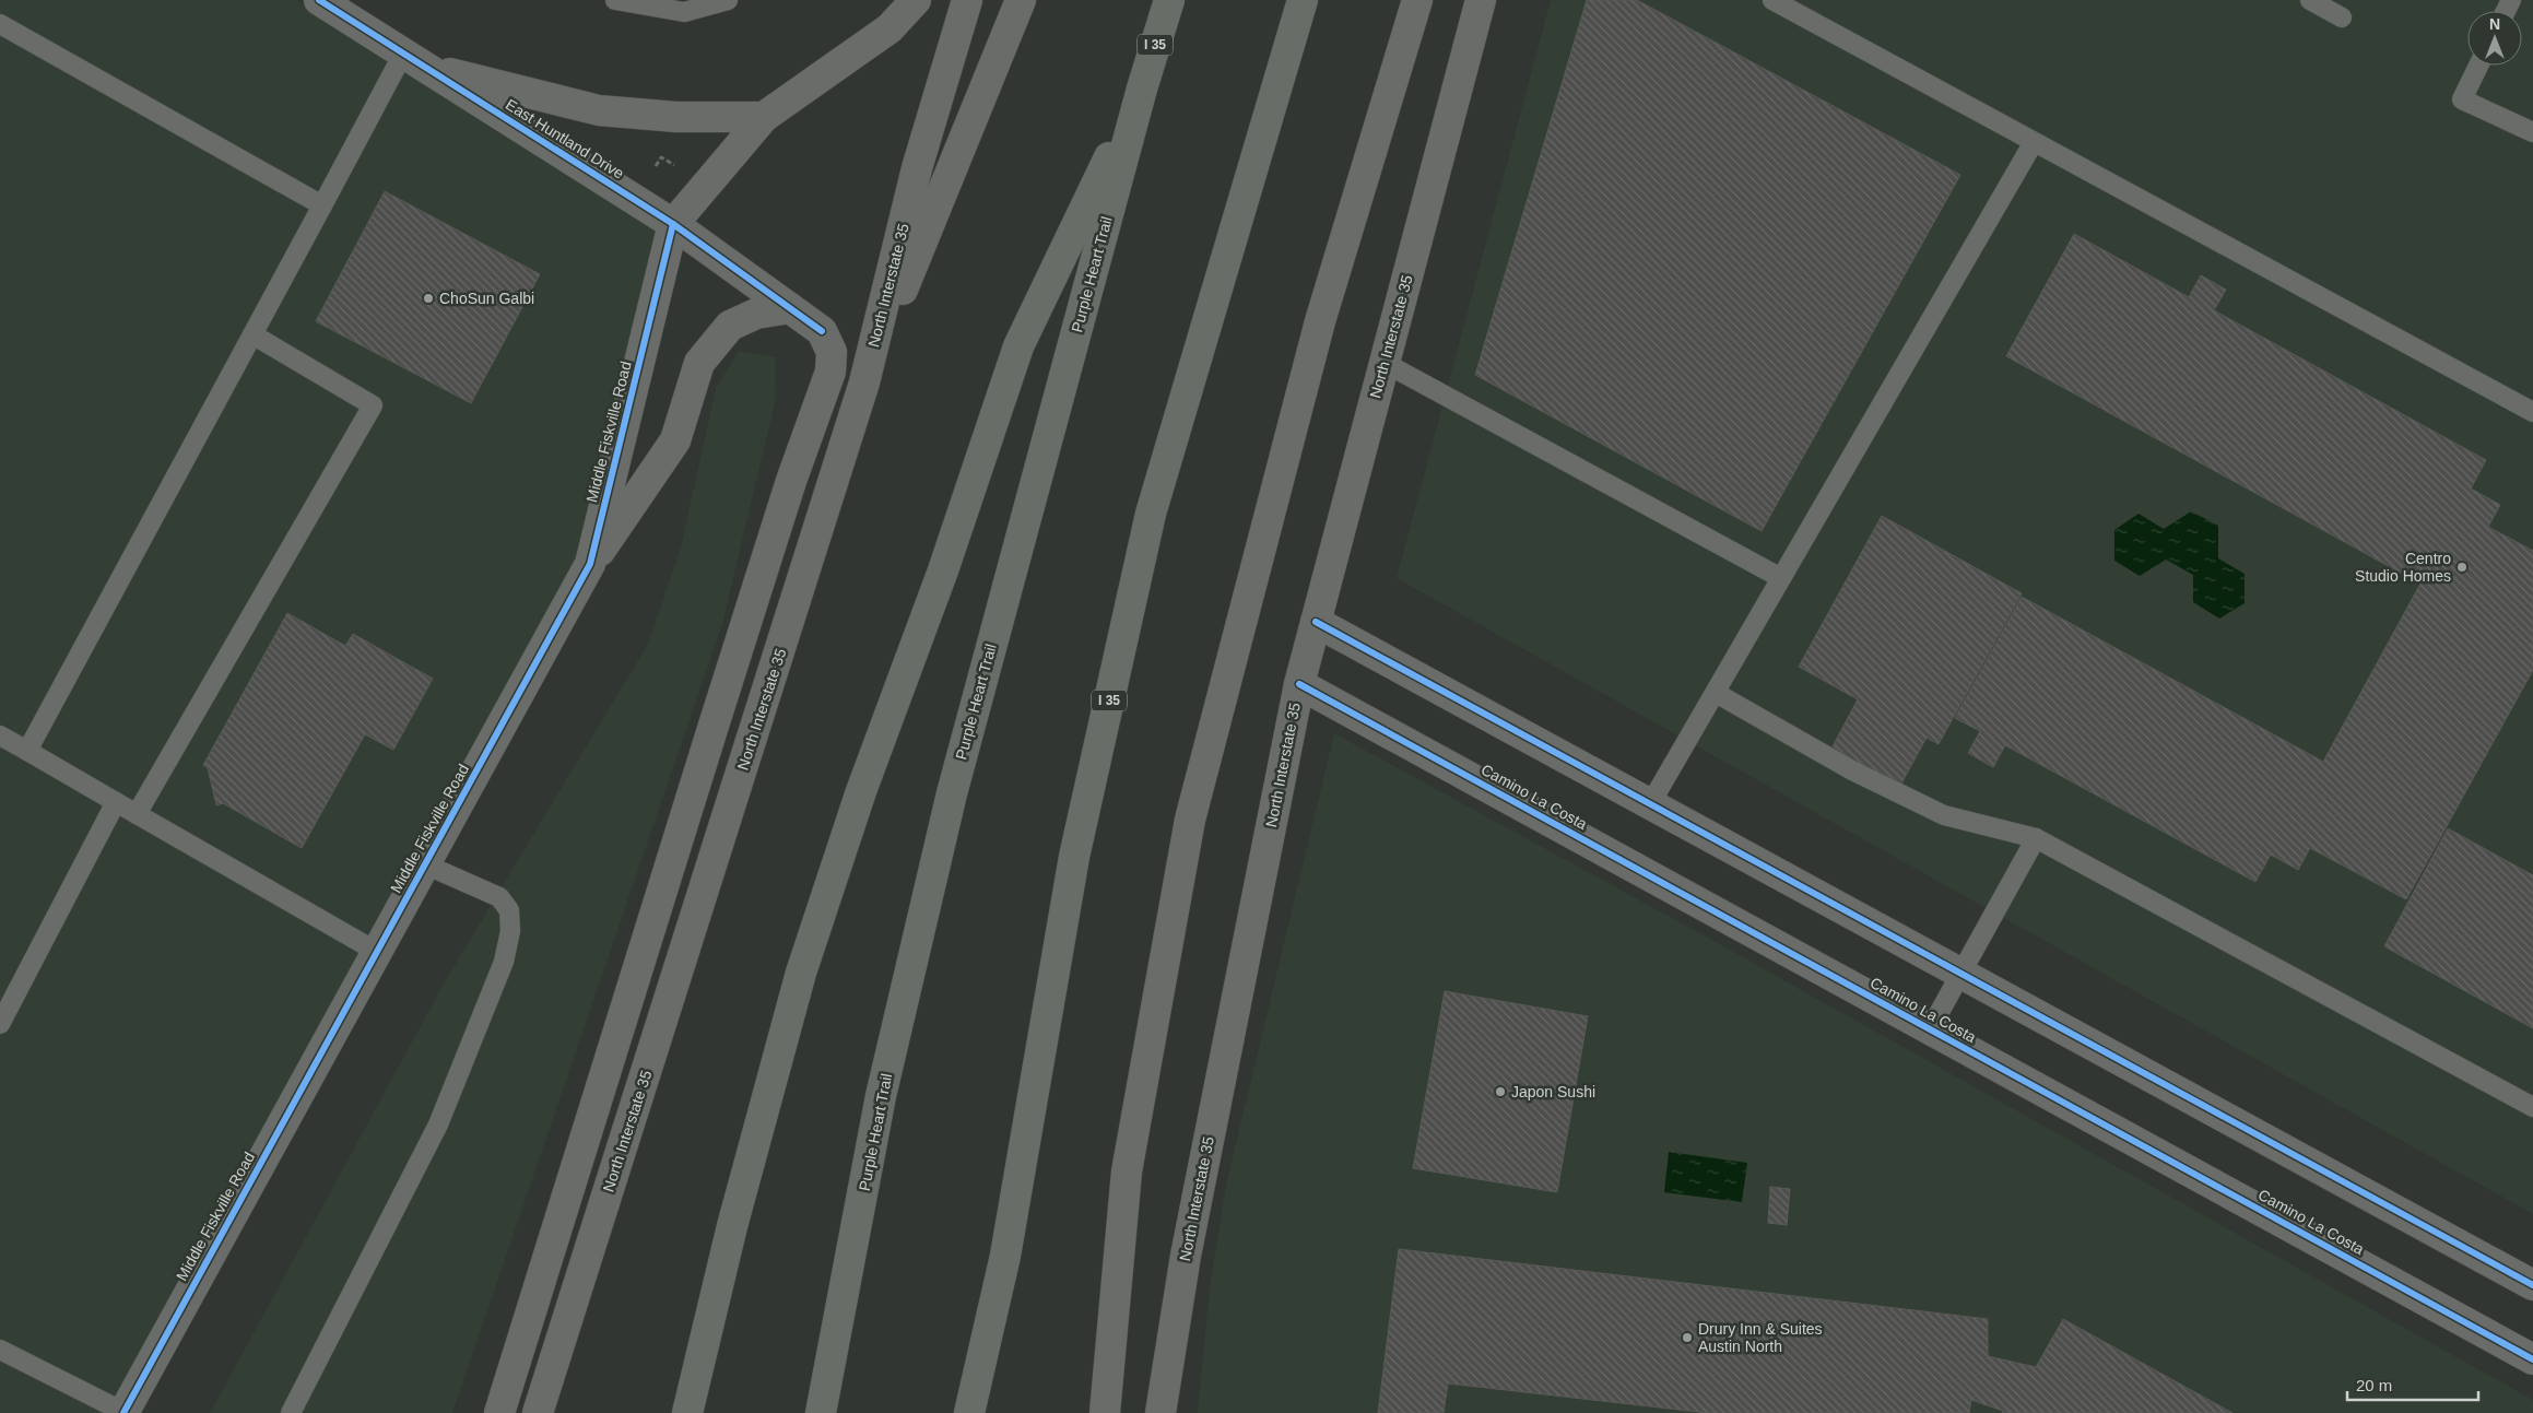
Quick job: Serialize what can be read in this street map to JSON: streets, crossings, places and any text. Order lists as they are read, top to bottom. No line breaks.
{"streets":{"highway":["I 35","Purple Heart Trail"],"main road":["East Huntland Drive","North Interstate 35","Middle Fiskville Road","Camino La Costa"]},"crossings":[["East Huntland Drive","Middle Fiskville Road"],["North Interstate 35","Camino La Costa"]],"places":["ChoSun Galbi","Centro Studio Homes","Japon Sushi","Drury Inn & Suites Austin North"],"scale_bar":"20 m","north":"top"}
